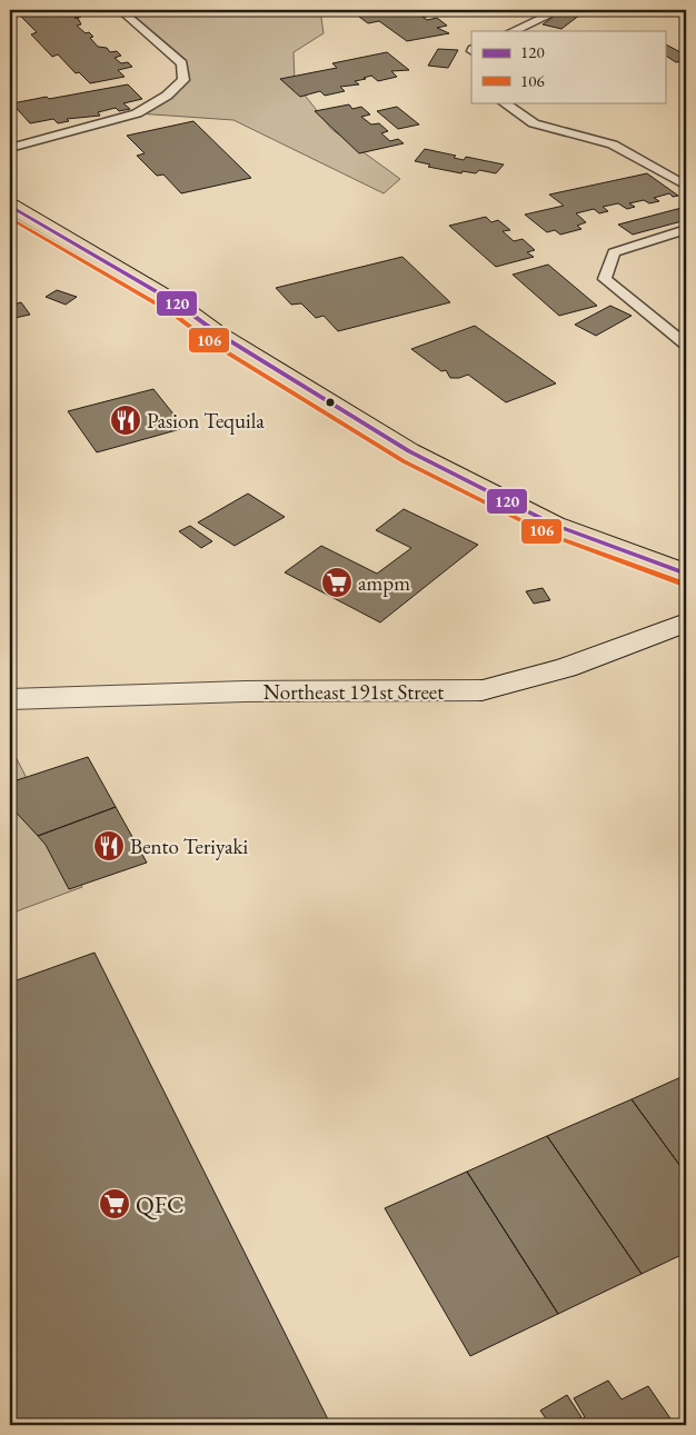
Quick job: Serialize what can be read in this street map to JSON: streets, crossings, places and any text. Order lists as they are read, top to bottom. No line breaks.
{"streets":{"street":["Northeast 191st Street"]},"places":{"restaurant":["Pasion Tequila","Bento Teriyaki"],"supermarket":["ampm","QFC"]},"lines":["transit line 120","transit line 106"],"legend":["120","106"]}
